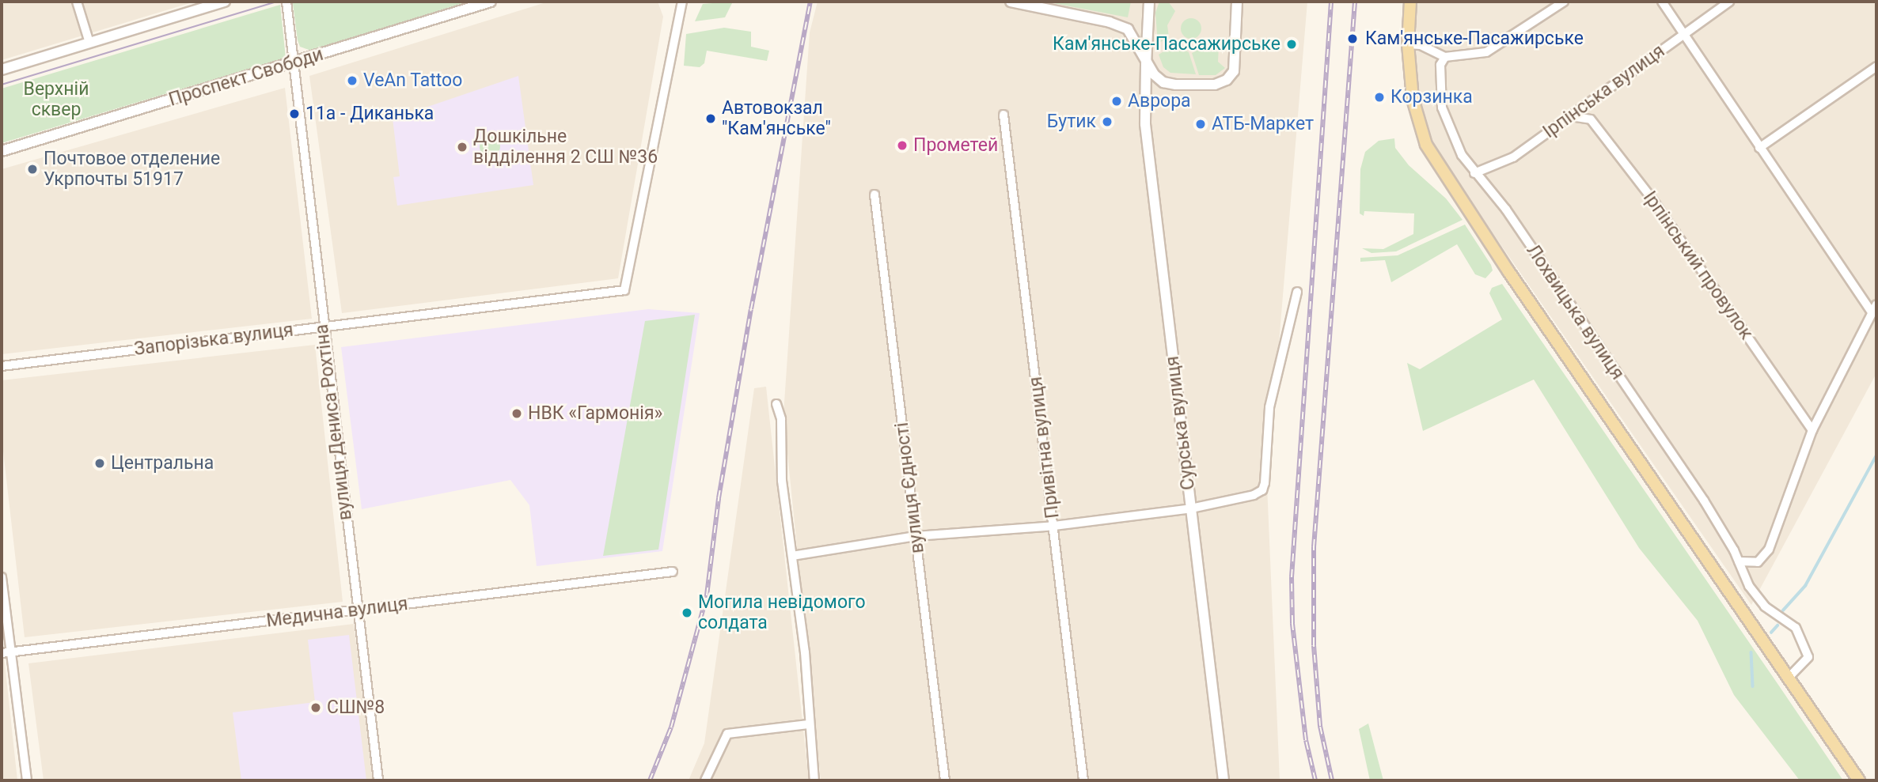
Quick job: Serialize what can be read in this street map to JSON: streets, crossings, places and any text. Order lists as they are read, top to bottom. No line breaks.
{"streets":{"main road":["Проспект Свободи","Сурська вулиця"],"street":["Ірпінська вулиця","Ірпінський провулок","Лохвицька вулиця","Запорізька вулиця","вулиця Дениса Рохтіна","Привітна вулиця","вулиця Єдності","Медична вулиця"]},"crossings":[["Проспект Свободи","вулиця Дениса Рохтіна"],["Ірпінська вулиця","Лохвицька вулиця"],["Запорізька вулиця","вулиця Дениса Рохтіна"],["вулиця Дениса Рохтіна","Медична вулиця"]],"parks":["Верхній сквер"],"places":["Кам'янське-Пасажирське","Кам'янське-Пассажирське","VeAn Tattoo","Корзинка","Аврора","11а - Диканька","Автовокзал \"Кам'янське\"","Бутик","АТБ-Маркет","Прометей","Дошкільне відділення 2 СШ №36","Почтовое отделение Укрпочты 51917","НВК «Гармонія»","Центральна","Могила невідомого солдата","СШ№8"]}
